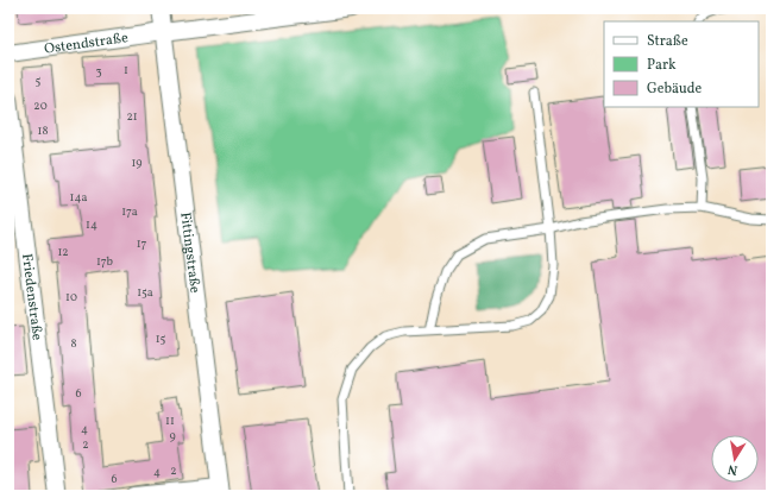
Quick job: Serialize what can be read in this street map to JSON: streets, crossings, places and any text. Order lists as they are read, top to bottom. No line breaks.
{"streets":{"street":["Ostendstraße","Fittingstraße","Friedenstraße"]},"crossings":[["Ostendstraße","Fittingstraße"]],"house_numbers":["1","3","5","20","21","18","19","14a","17a","14","17","12","17b","15a","10","15","8","6","11","4","9","2","2","4","6"],"legend":["Straße","Park","Gebäude"],"north":"bottom"}
